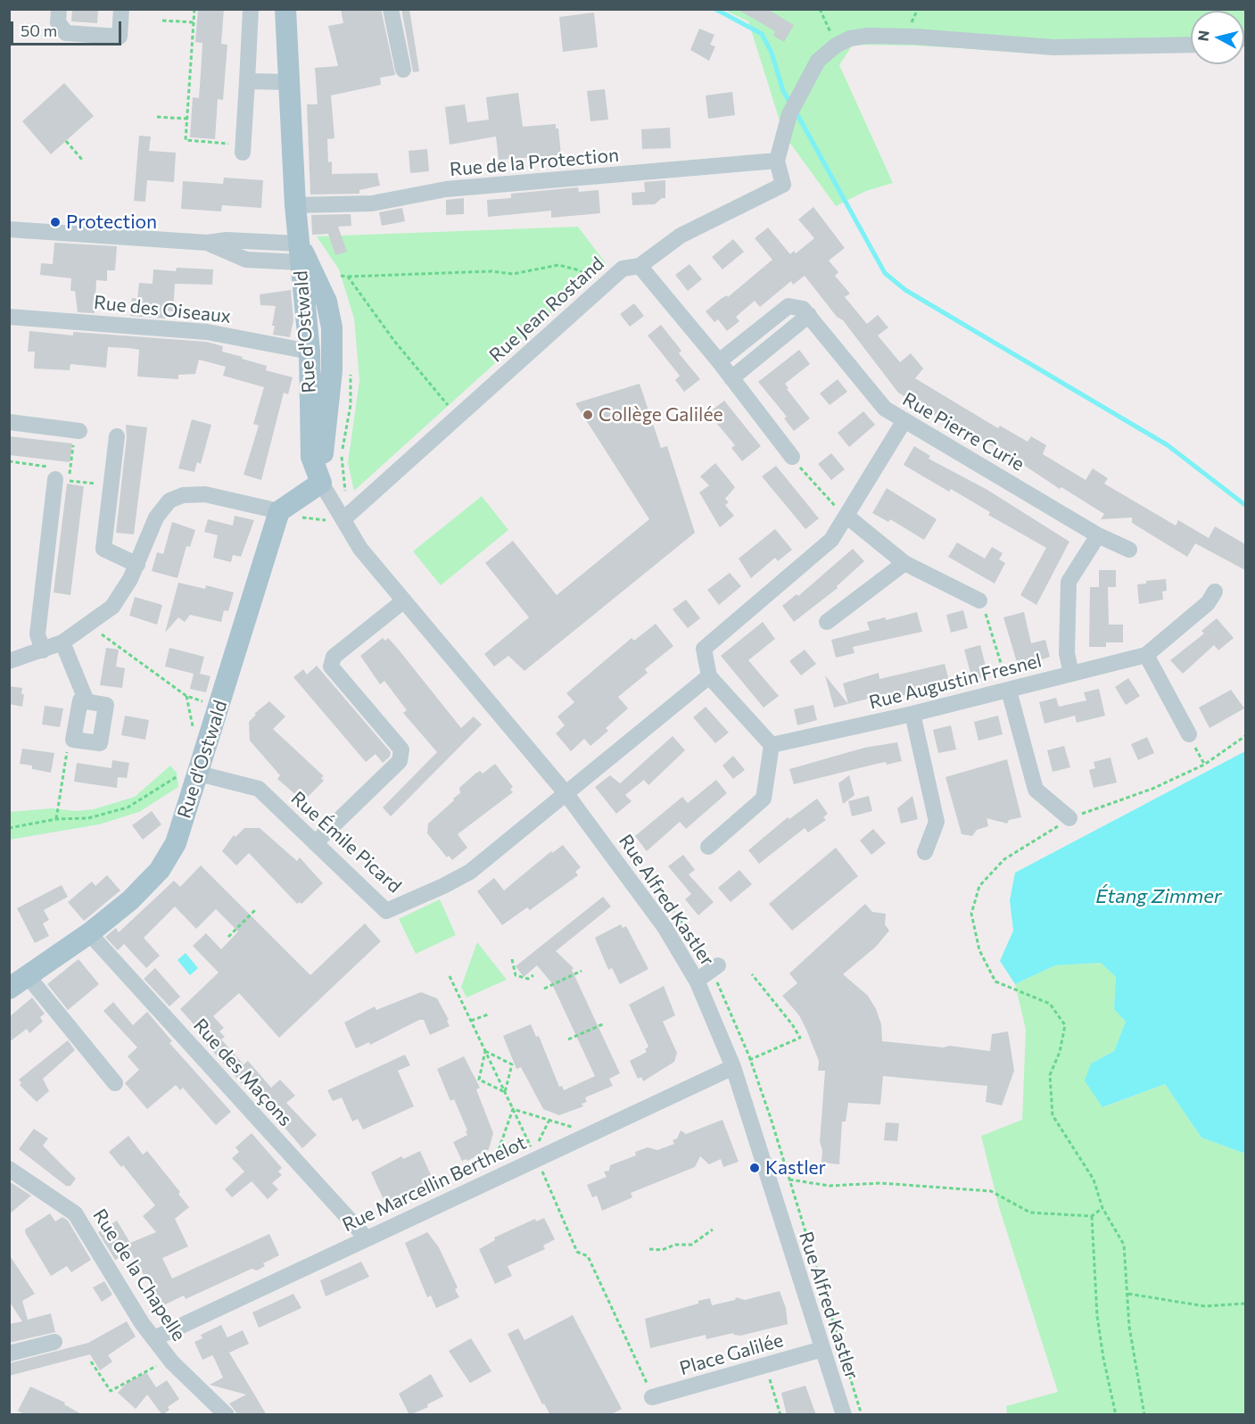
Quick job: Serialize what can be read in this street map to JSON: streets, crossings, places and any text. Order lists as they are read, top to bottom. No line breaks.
{"streets":{"main road":["Rue d'Ostwald"],"street":["Rue de la Protection","Rue des Oiseaux","Rue Jean Rostand","Rue Pierre Curie","Rue Augustin Fresnel","Rue Émile Picard","Rue Alfred Kastler","Rue des Maçons","Rue Marcellin Berthelot","Rue de la Chapelle","Place Galilée"]},"crossings":[["Rue de la Protection","Rue Jean Rostand"],["Rue de la Protection","Rue d'Ostwald"],["Rue des Oiseaux","Rue d'Ostwald"],["Rue Jean Rostand","Rue Alfred Kastler"],["Rue d'Ostwald","Rue Émile Picard"],["Rue d'Ostwald","Rue Alfred Kastler"],["Rue d'Ostwald","Rue des Maçons"],["Rue Émile Picard","Rue Alfred Kastler"],["Rue Alfred Kastler","Rue Marcellin Berthelot"],["Rue Alfred Kastler","Place Galilée"],["Rue des Maçons","Rue Marcellin Berthelot"],["Rue Marcellin Berthelot","Rue de la Chapelle"]],"water":["Étang Zimmer"],"places":["Protection","Collège Galilée","Kastler"],"scale_bar":"50 m","north":"left"}
